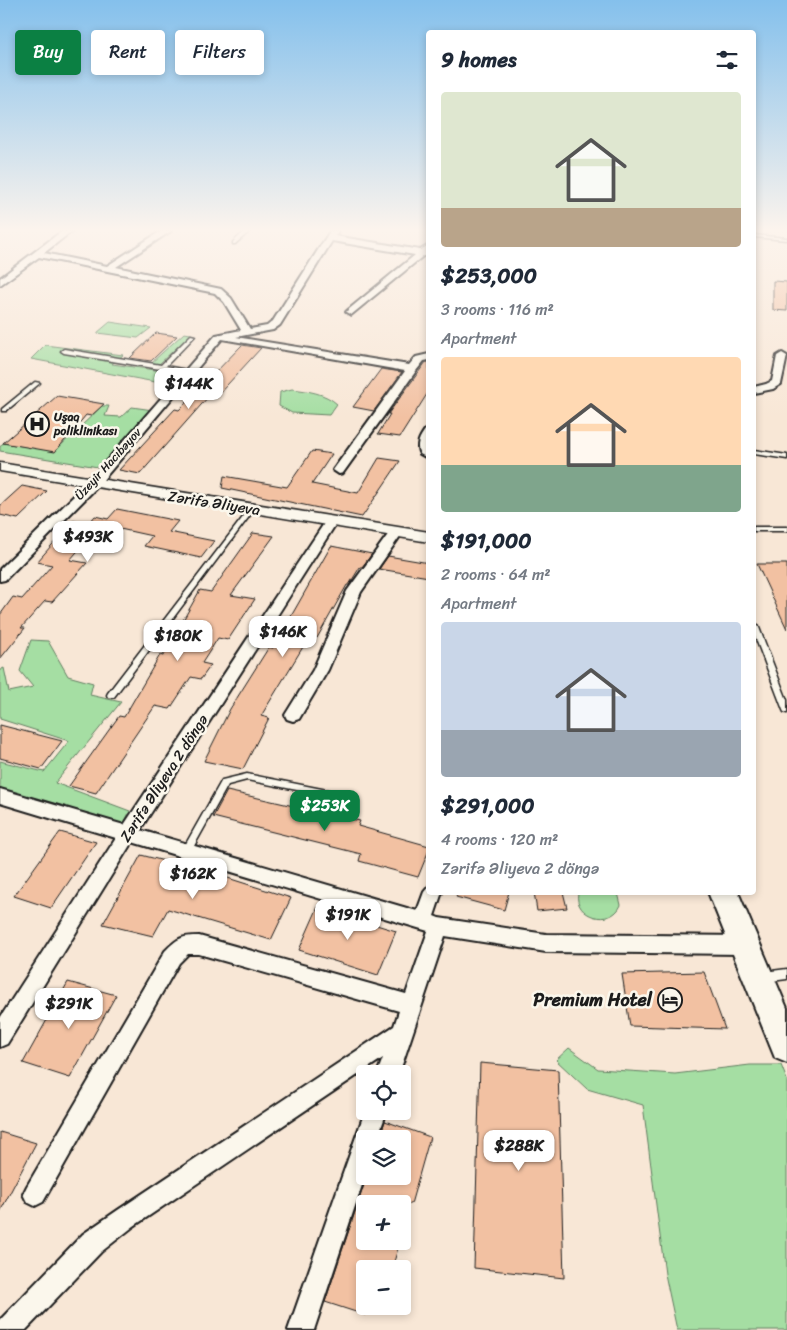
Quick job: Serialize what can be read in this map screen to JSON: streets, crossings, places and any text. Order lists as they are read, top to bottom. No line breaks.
{"streets":{"street":["Üzeyir Hacıbəyov","Zərifə Əliyeva","Zərifə Əliyeva 2 döngə"]},"crossings":[["Üzeyir Hacıbəyov","Zərifə Əliyeva"],["Zərifə Əliyeva","Zərifə Əliyeva 2 döngə"]],"places":{"hospital":["Uşaq poliklinikası"],"hotel":["Premium Hotel"]},"page":{"chip":["Buy","Rent","Filters"],"heading":"9 homes","list":[{"name":"$253,000","note":"3 rooms · 116 m² · Apartment"},{"name":"$191,000","note":"2 rooms · 64 m² · Apartment"},{"name":"$291,000","note":"4 rooms · 120 m² · Zərifə Əliyeva 2 döngə"}],"price":["$144K","$493K","$146K","$180K","$253K","$162K","$191K","$291K","$288K"],"map_buttons":["+","−"]}}
